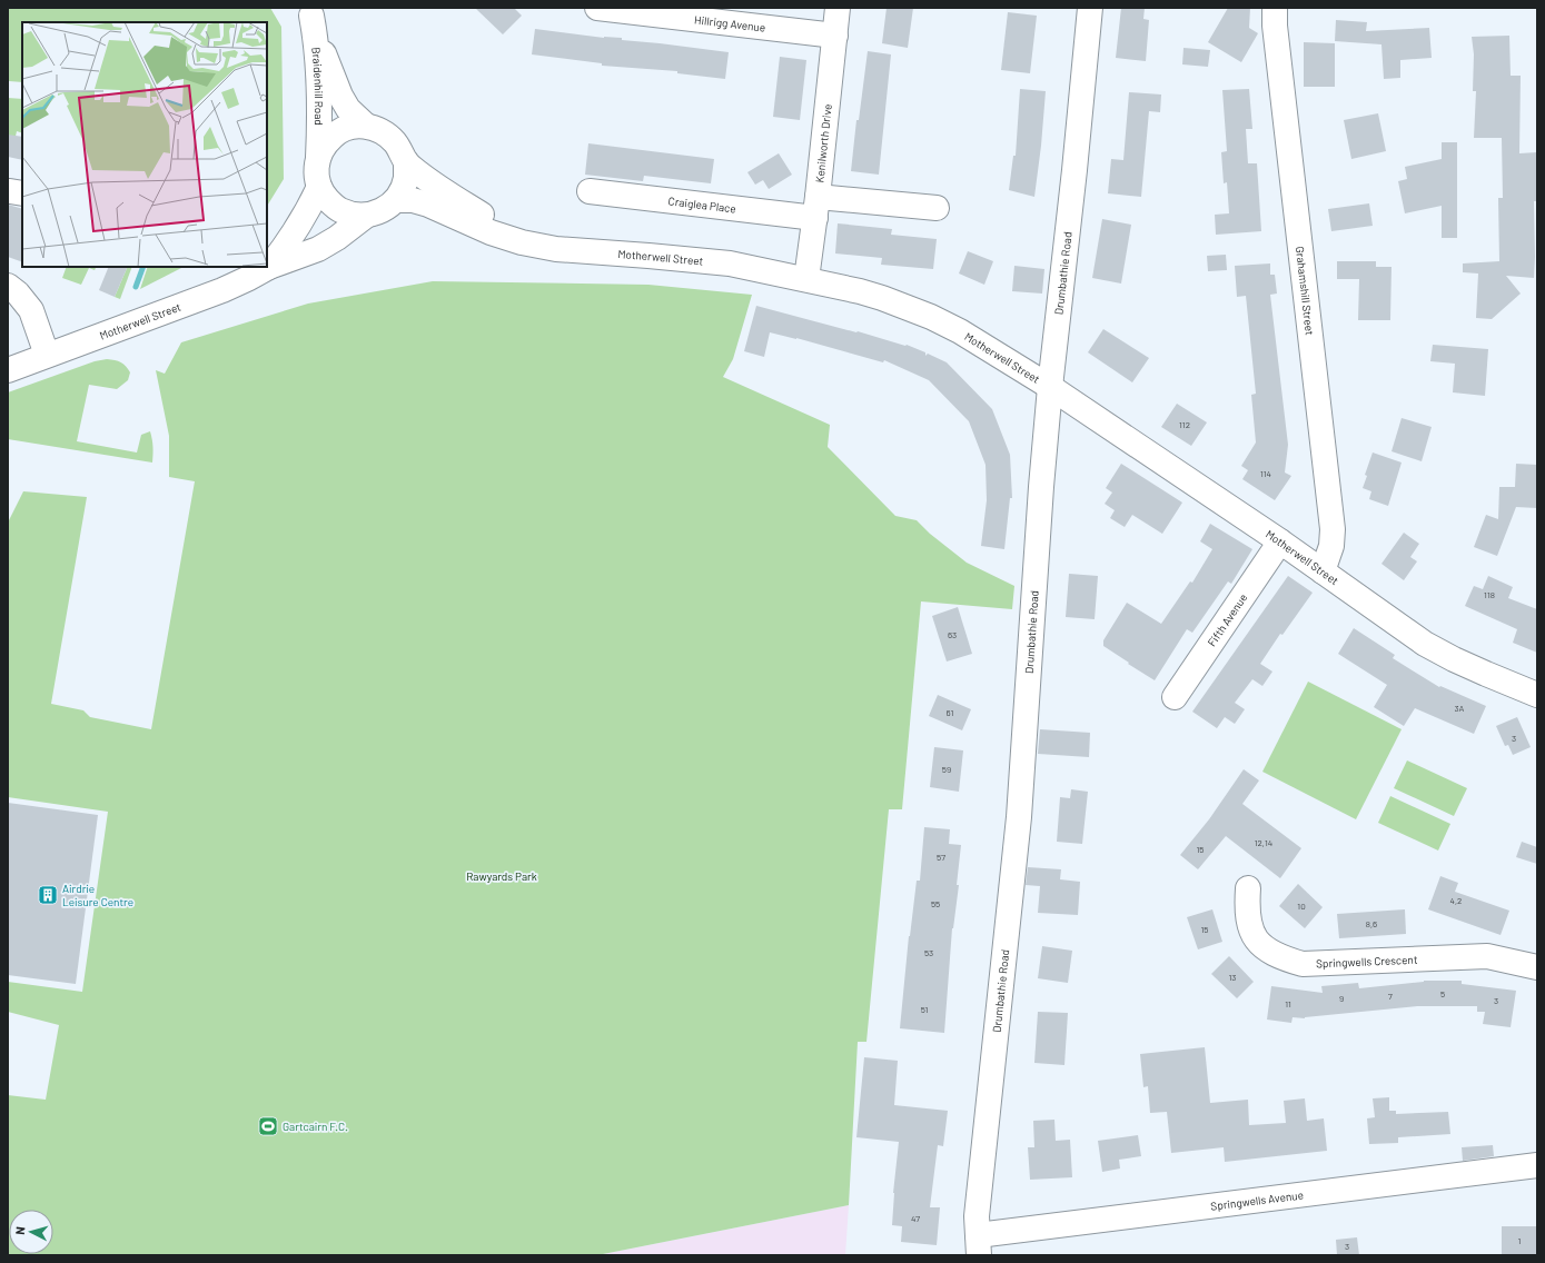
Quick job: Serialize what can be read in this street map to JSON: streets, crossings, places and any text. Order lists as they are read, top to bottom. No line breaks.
{"streets":{"street":["Hillrigg Avenue","Braidenhill Road","Kenilworth Drive","Craiglea Place","Motherwell Street","Drumbathie Road","Grahamshill Street","Fifth Avenue","Springwells Crescent","Springwells Avenue"]},"crossings":[["Hillrigg Avenue","Kenilworth Drive"],["Braidenhill Road","Motherwell Street"],["Kenilworth Drive","Craiglea Place"],["Kenilworth Drive","Motherwell Street"],["Motherwell Street","Drumbathie Road"],["Motherwell Street","Grahamshill Street"],["Motherwell Street","Fifth Avenue"],["Drumbathie Road","Springwells Avenue"]],"parks":["Rawyards Park"],"places":{"building":["Airdrie Leisure Centre"],"sports":["Gartcairn F.C."]},"house_numbers":["112","114","118","63","3A","61","3","59","12,14","15","57","4,2","55","10","8,6","15","53","13","5","7","9","3","11","51","47","1","3"],"north":"left"}
